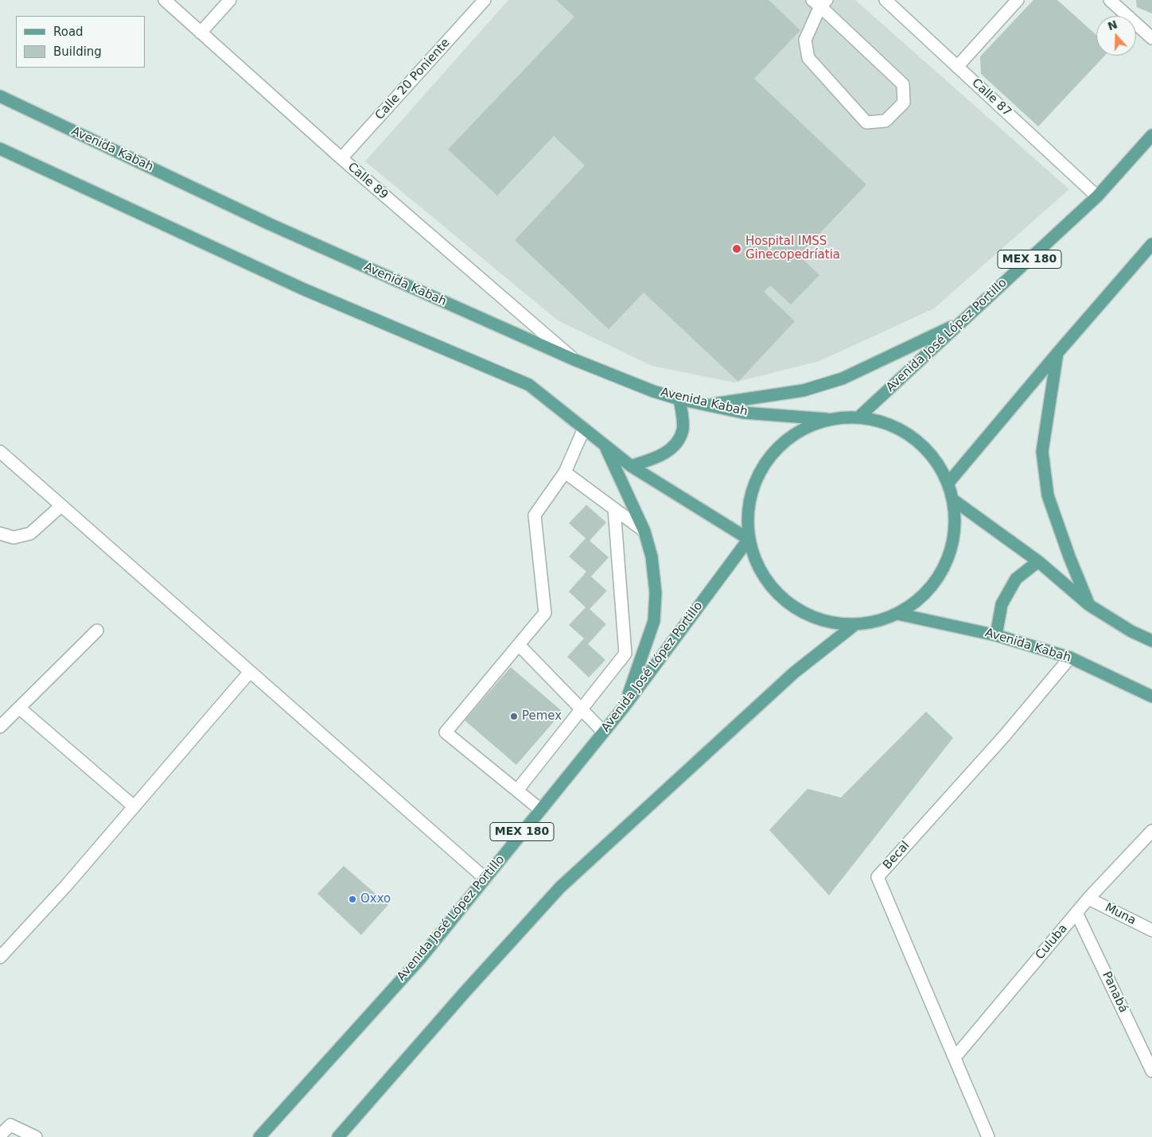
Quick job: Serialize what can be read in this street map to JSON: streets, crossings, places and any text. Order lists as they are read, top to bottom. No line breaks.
{"streets":{"main road":["Avenida Kabah","MEX 180","Avenida José López Portillo"],"street":["Calle 20 Poniente","Calle 87","Calle 89","Becal","Muna","Culuba","Panabá"]},"crossings":[["Calle 20 Poniente","Calle 89"],["Calle 87","Avenida José López Portillo"],["Avenida Kabah","Calle 89"],["Avenida Kabah","Becal"],["Becal","Culuba"],["Muna","Culuba"],["Culuba","Panabá"]],"places":["Hospital IMSS Ginecopedríatia","Pemex","Oxxo"],"legend":["Road","Building"],"north":"top"}
